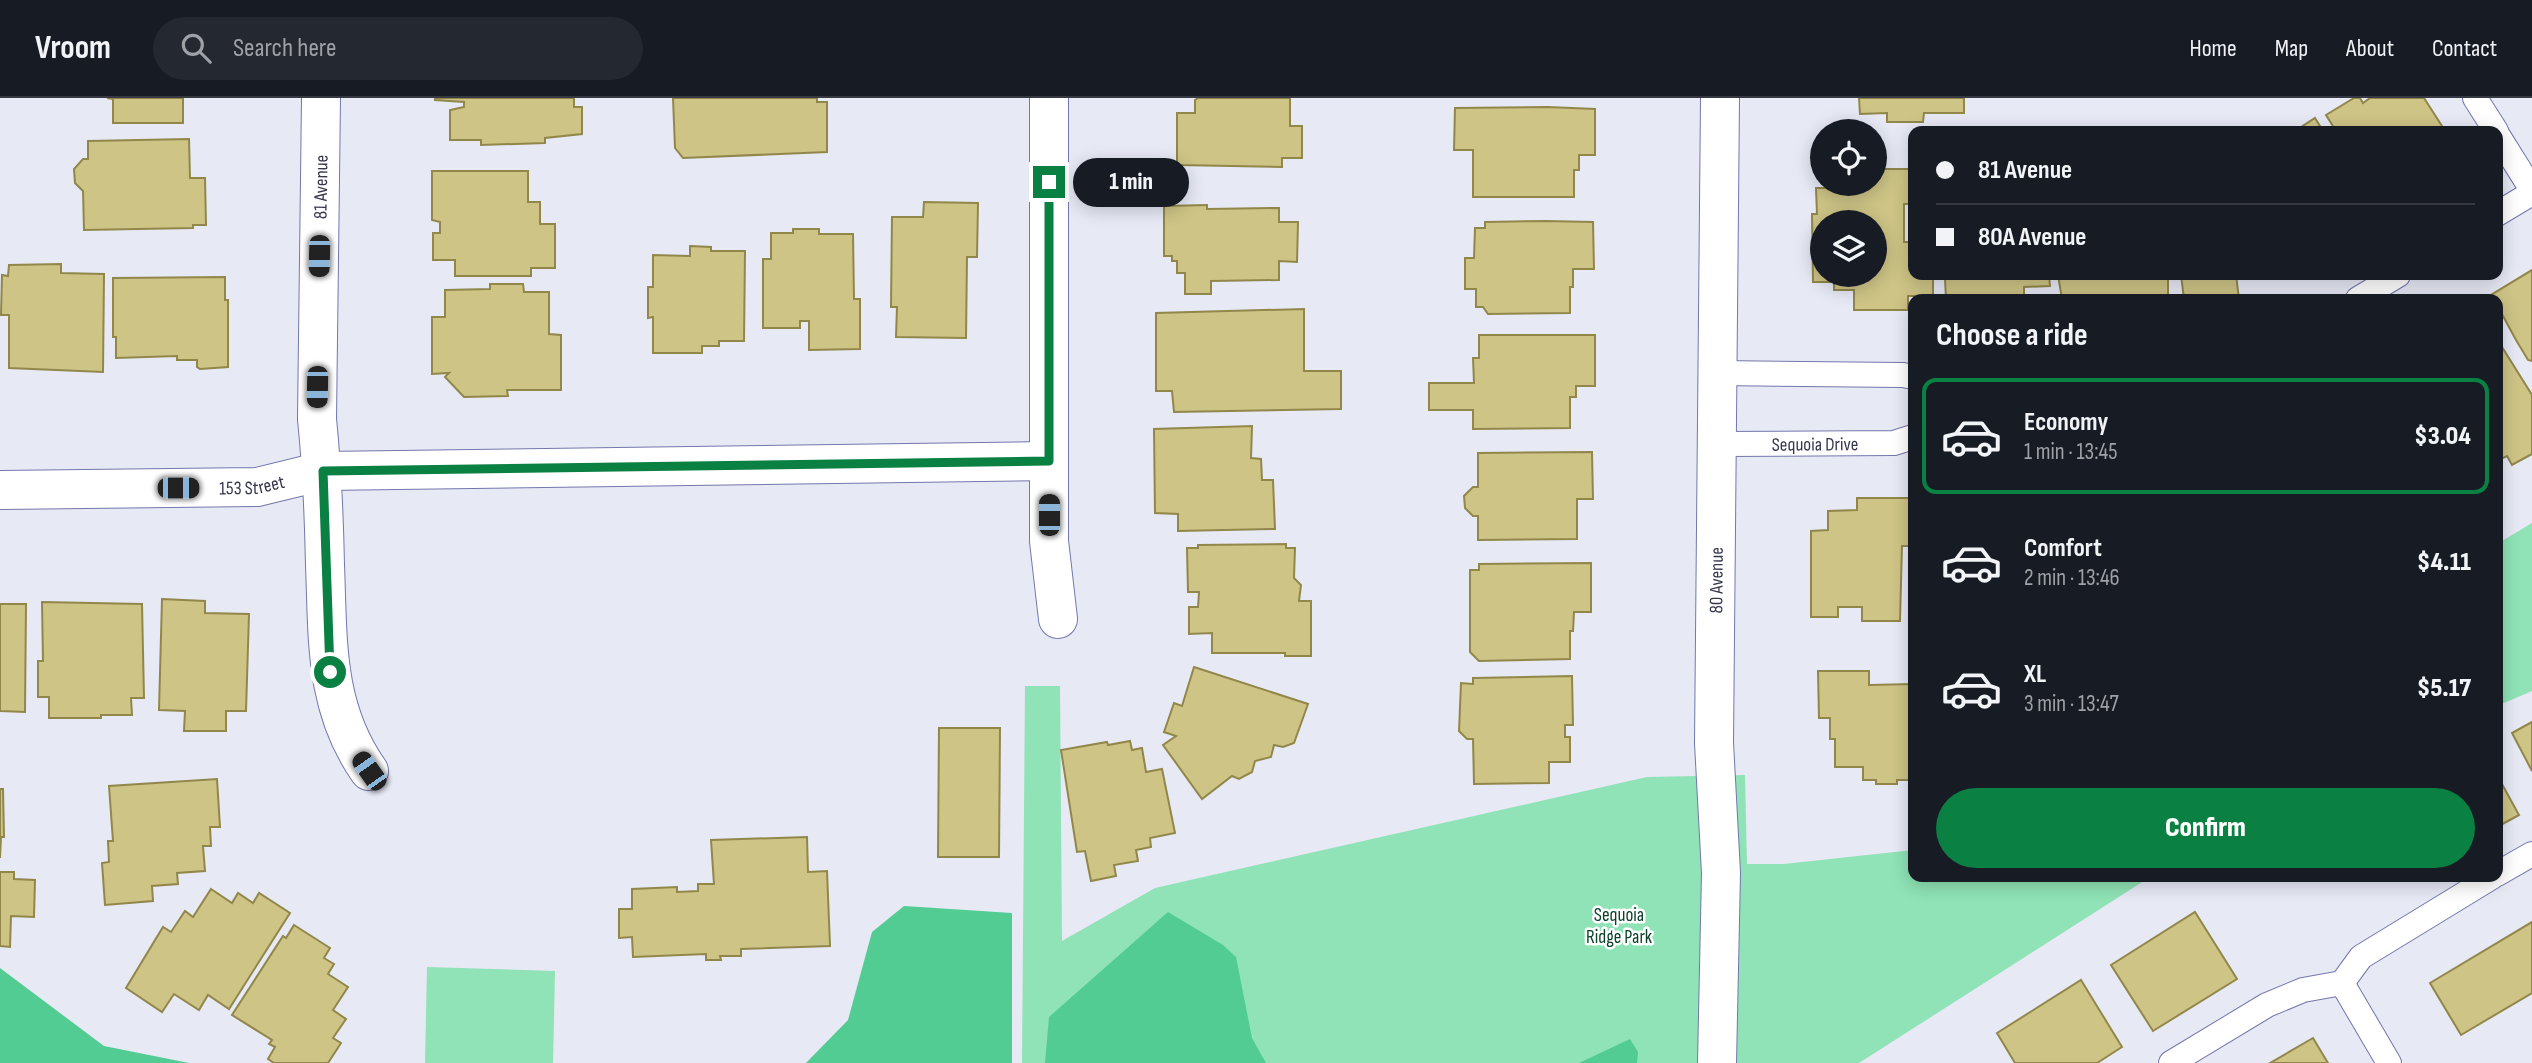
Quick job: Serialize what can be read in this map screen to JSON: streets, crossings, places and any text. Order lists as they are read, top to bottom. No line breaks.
{"streets":{"street":["81 Avenue","153 Street","80 Avenue"],"lane":["Sequoia Drive"]},"crossings":[["81 Avenue","153 Street"],["Sequoia Drive","80 Avenue"]],"parks":["Sequoia Ridge Park"],"page":{"header":"Vroom","search":"Search here","nav":["Home","Map","About","Contact"],"banner":["81 Avenue","80A Avenue"],"bubble":"1 min","heading":"Choose a ride","list":[{"name":"Economy","note":"1 min · 13:45","value":"$3.04"},{"name":"Comfort","note":"2 min · 13:46","value":"$4.11"},{"name":"XL","note":"3 min · 13:47","value":"$5.17"}],"buttons":"Confirm"}}
